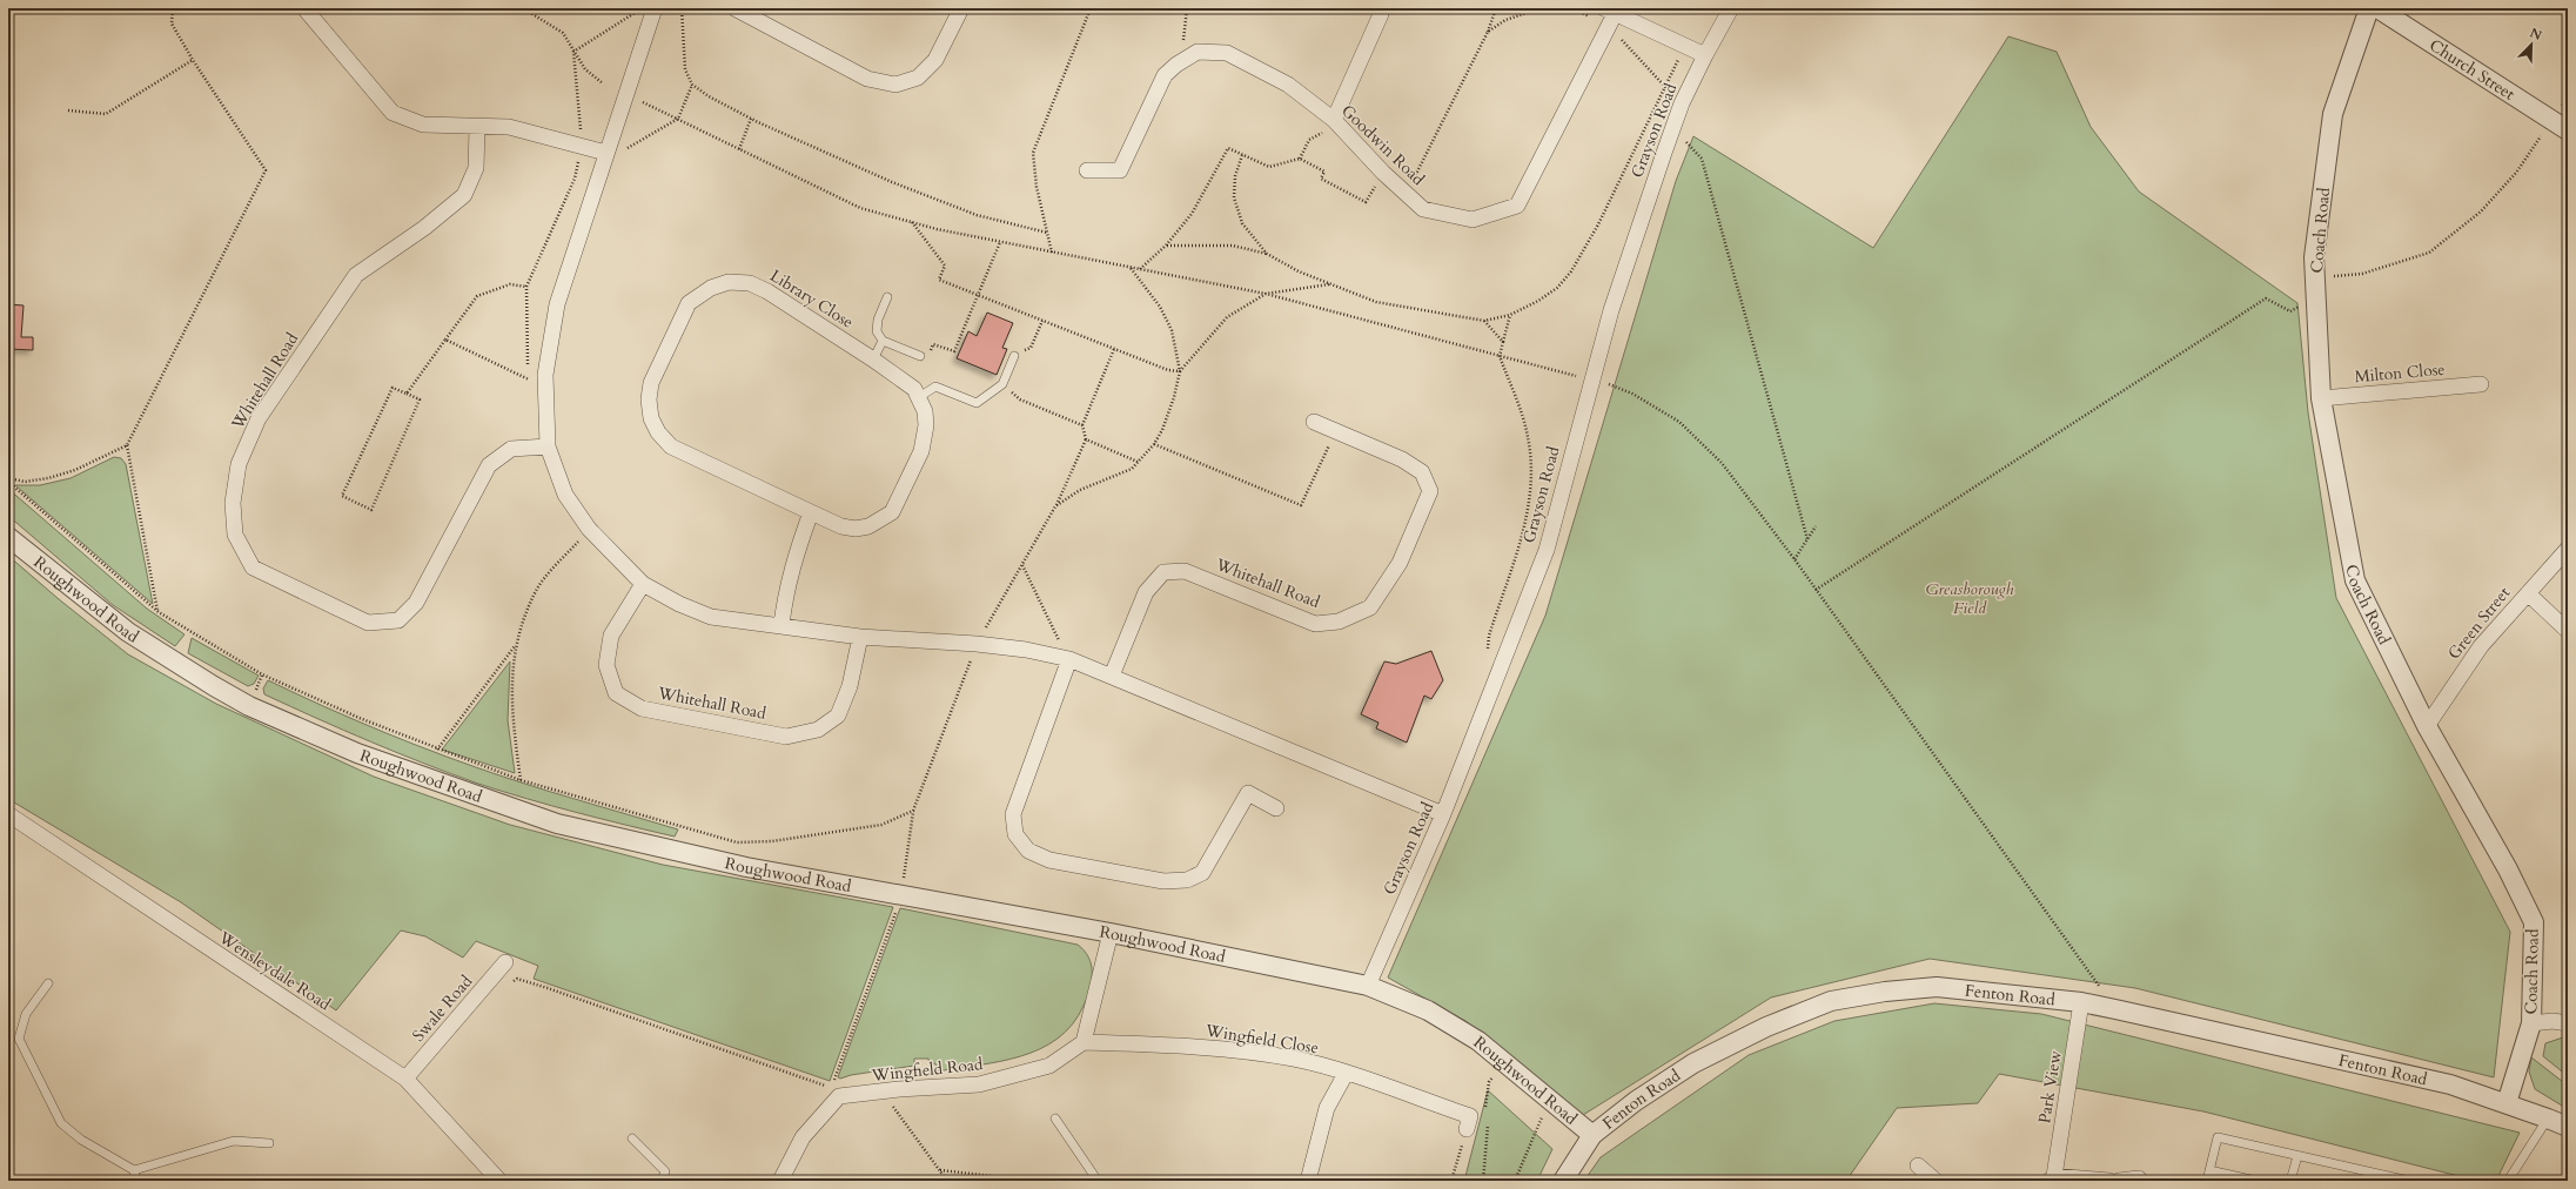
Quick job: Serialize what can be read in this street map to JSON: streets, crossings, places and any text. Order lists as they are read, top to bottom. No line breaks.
{"streets":{"street":["Church Street","Grayson Road","Goodwin Road","Coach Road","Library Close","Milton Close","Whitehall Road","Roughwood Road","Green Street","Wensleydale Road","Fenton Road","Swale Road","Wingfield Close","Wingfield Road","Park View"]},"crossings":[["Grayson Road","Goodwin Road"],["Grayson Road","Roughwood Road"],["Coach Road","Milton Close"],["Coach Road","Green Street"],["Coach Road","Fenton Road"],["Roughwood Road","Fenton Road"],["Wensleydale Road","Swale Road"],["Fenton Road","Park View"],["Wingfield Close","Wingfield Road"]],"parks":["Greasborough Field"],"north":"top right"}
